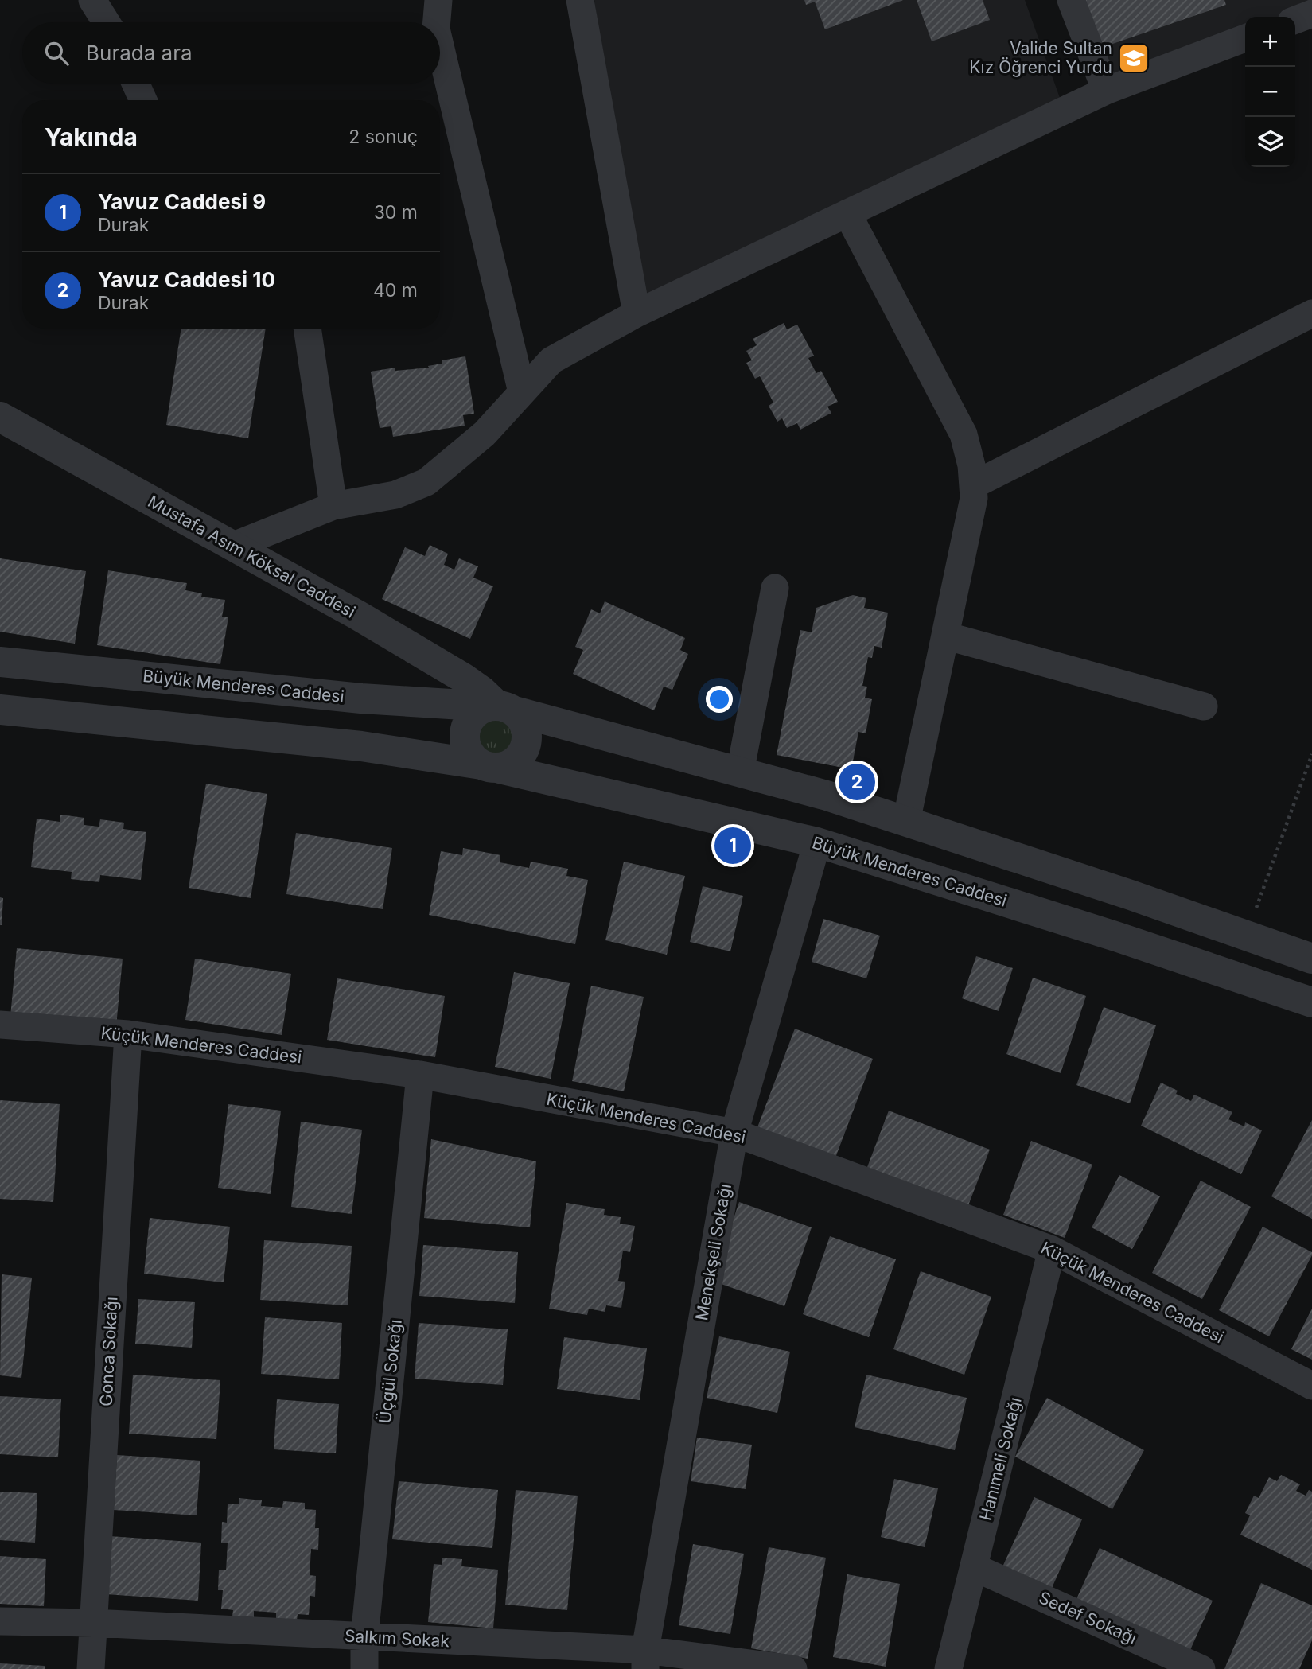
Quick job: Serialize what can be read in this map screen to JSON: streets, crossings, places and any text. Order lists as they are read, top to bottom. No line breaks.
{"streets":{"street":["Mustafa Asım Köksal Caddesi","Büyük Menderes Caddesi","Küçük Menderes Caddesi","Menekşeli Sokağı","Gonca Sokağı","Üçgül Sokağı","Hanımeli Sokağı","Sedef Sokağı","Salkım Sokak"]},"crossings":[["Mustafa Asım Köksal Caddesi","Büyük Menderes Caddesi"],["Büyük Menderes Caddesi","Menekşeli Sokağı"],["Küçük Menderes Caddesi","Menekşeli Sokağı"],["Küçük Menderes Caddesi","Gonca Sokağı"],["Küçük Menderes Caddesi","Üçgül Sokağı"],["Küçük Menderes Caddesi","Hanımeli Sokağı"],["Menekşeli Sokağı","Salkım Sokak"],["Gonca Sokağı","Salkım Sokak"],["Üçgül Sokağı","Salkım Sokak"],["Hanımeli Sokağı","Sedef Sokağı"]],"places":{"school or university":["Valide Sultan Kız Öğrenci Yurdu"]},"page":{"map_buttons":["+","−"],"search":"Burada ara","heading":["Yakında","2 sonuç"],"list":[{"mark":"1","name":"Yavuz Caddesi 9","note":"Durak","value":"30 m"},{"mark":"2","name":"Yavuz Caddesi 10","note":"Durak","value":"40 m"}],"pins":["2","1"]}}
